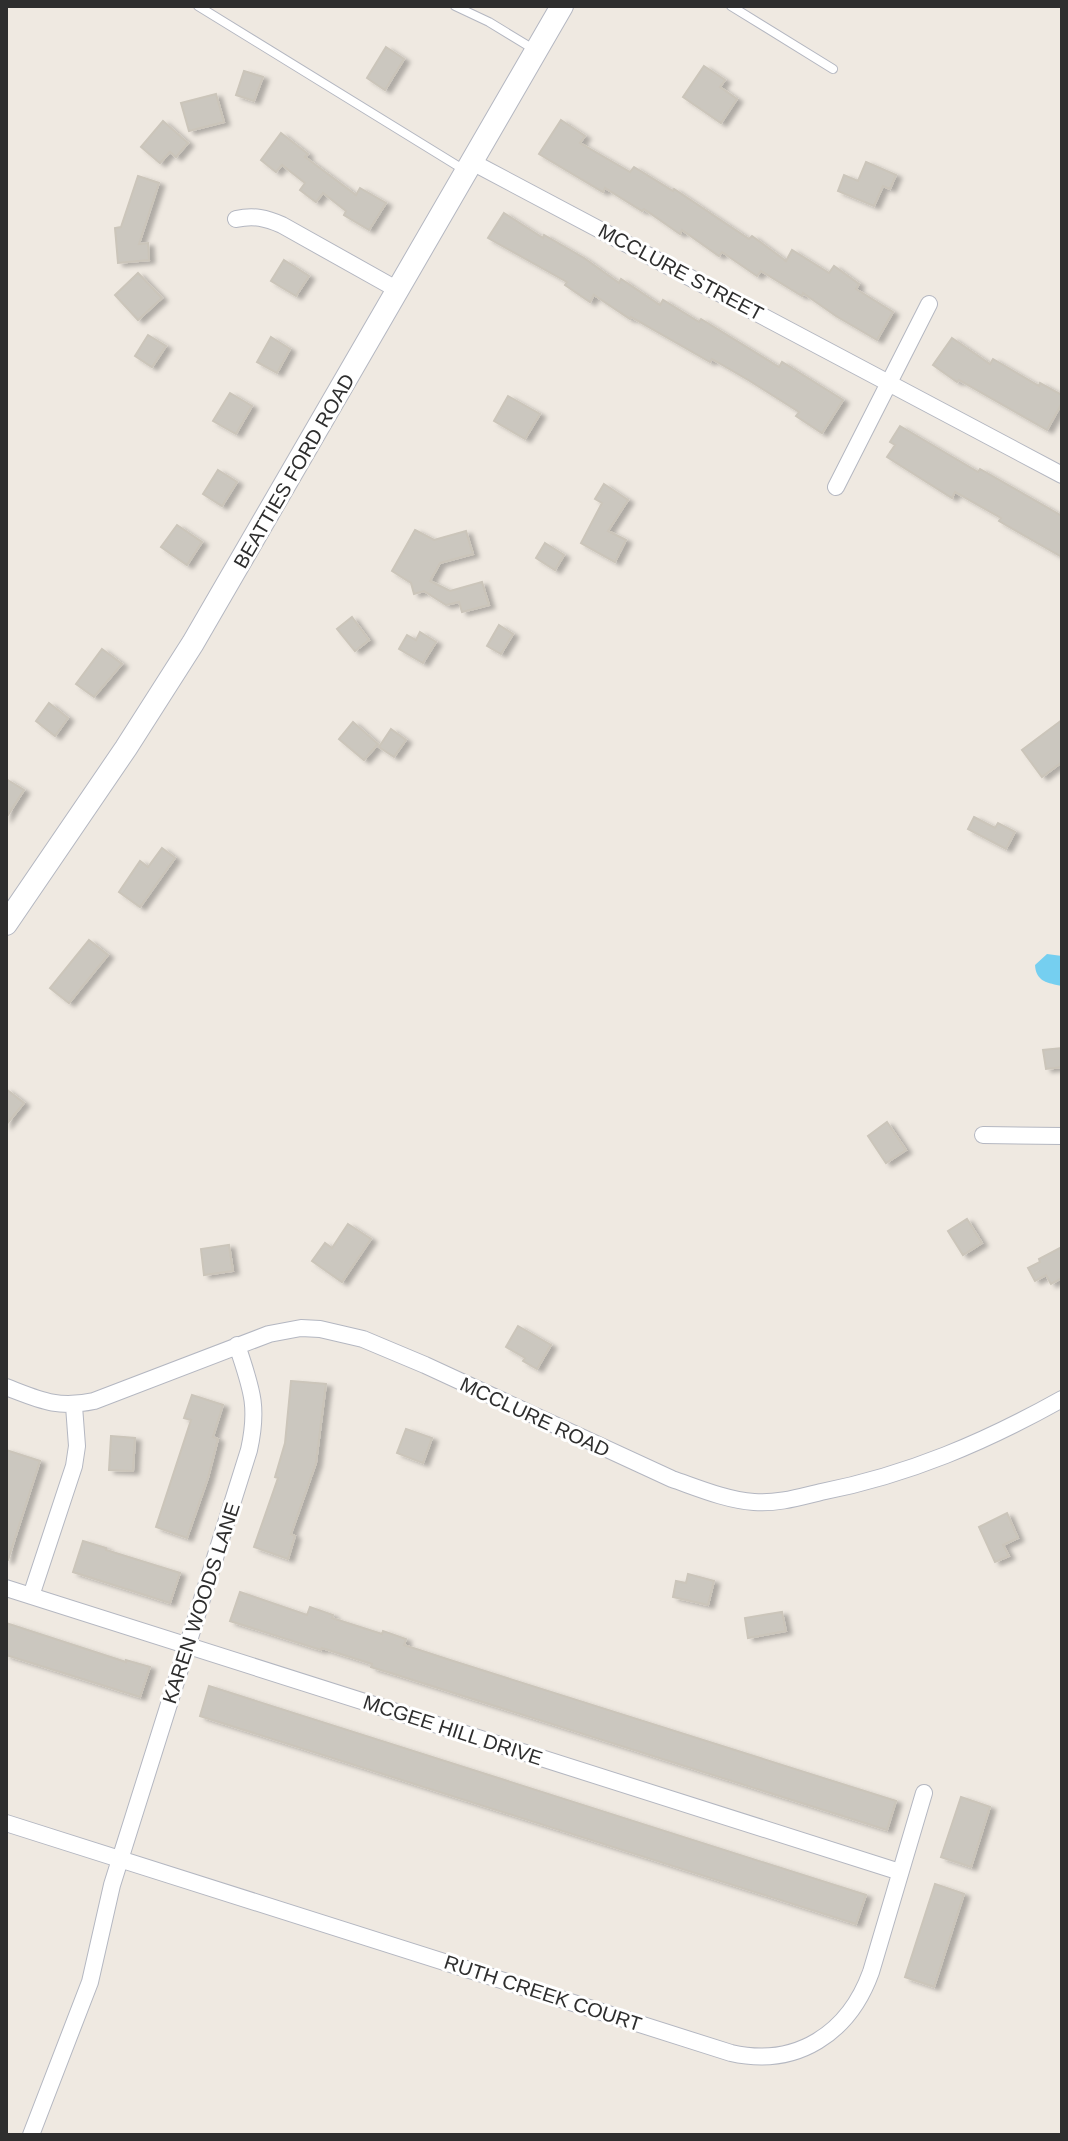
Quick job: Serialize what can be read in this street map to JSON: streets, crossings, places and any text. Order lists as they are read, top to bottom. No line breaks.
{"streets":{"main road":["BEATTIES FORD ROAD"],"street":["MCCLURE STREET","MCCLURE ROAD","KAREN WOODS LANE","MCGEE HILL DRIVE","RUTH CREEK COURT"]},"crossings":[["MCCLURE STREET","BEATTIES FORD ROAD"],["MCCLURE ROAD","KAREN WOODS LANE"],["KAREN WOODS LANE","MCGEE HILL DRIVE"],["KAREN WOODS LANE","RUTH CREEK COURT"],["MCGEE HILL DRIVE","RUTH CREEK COURT"]]}
